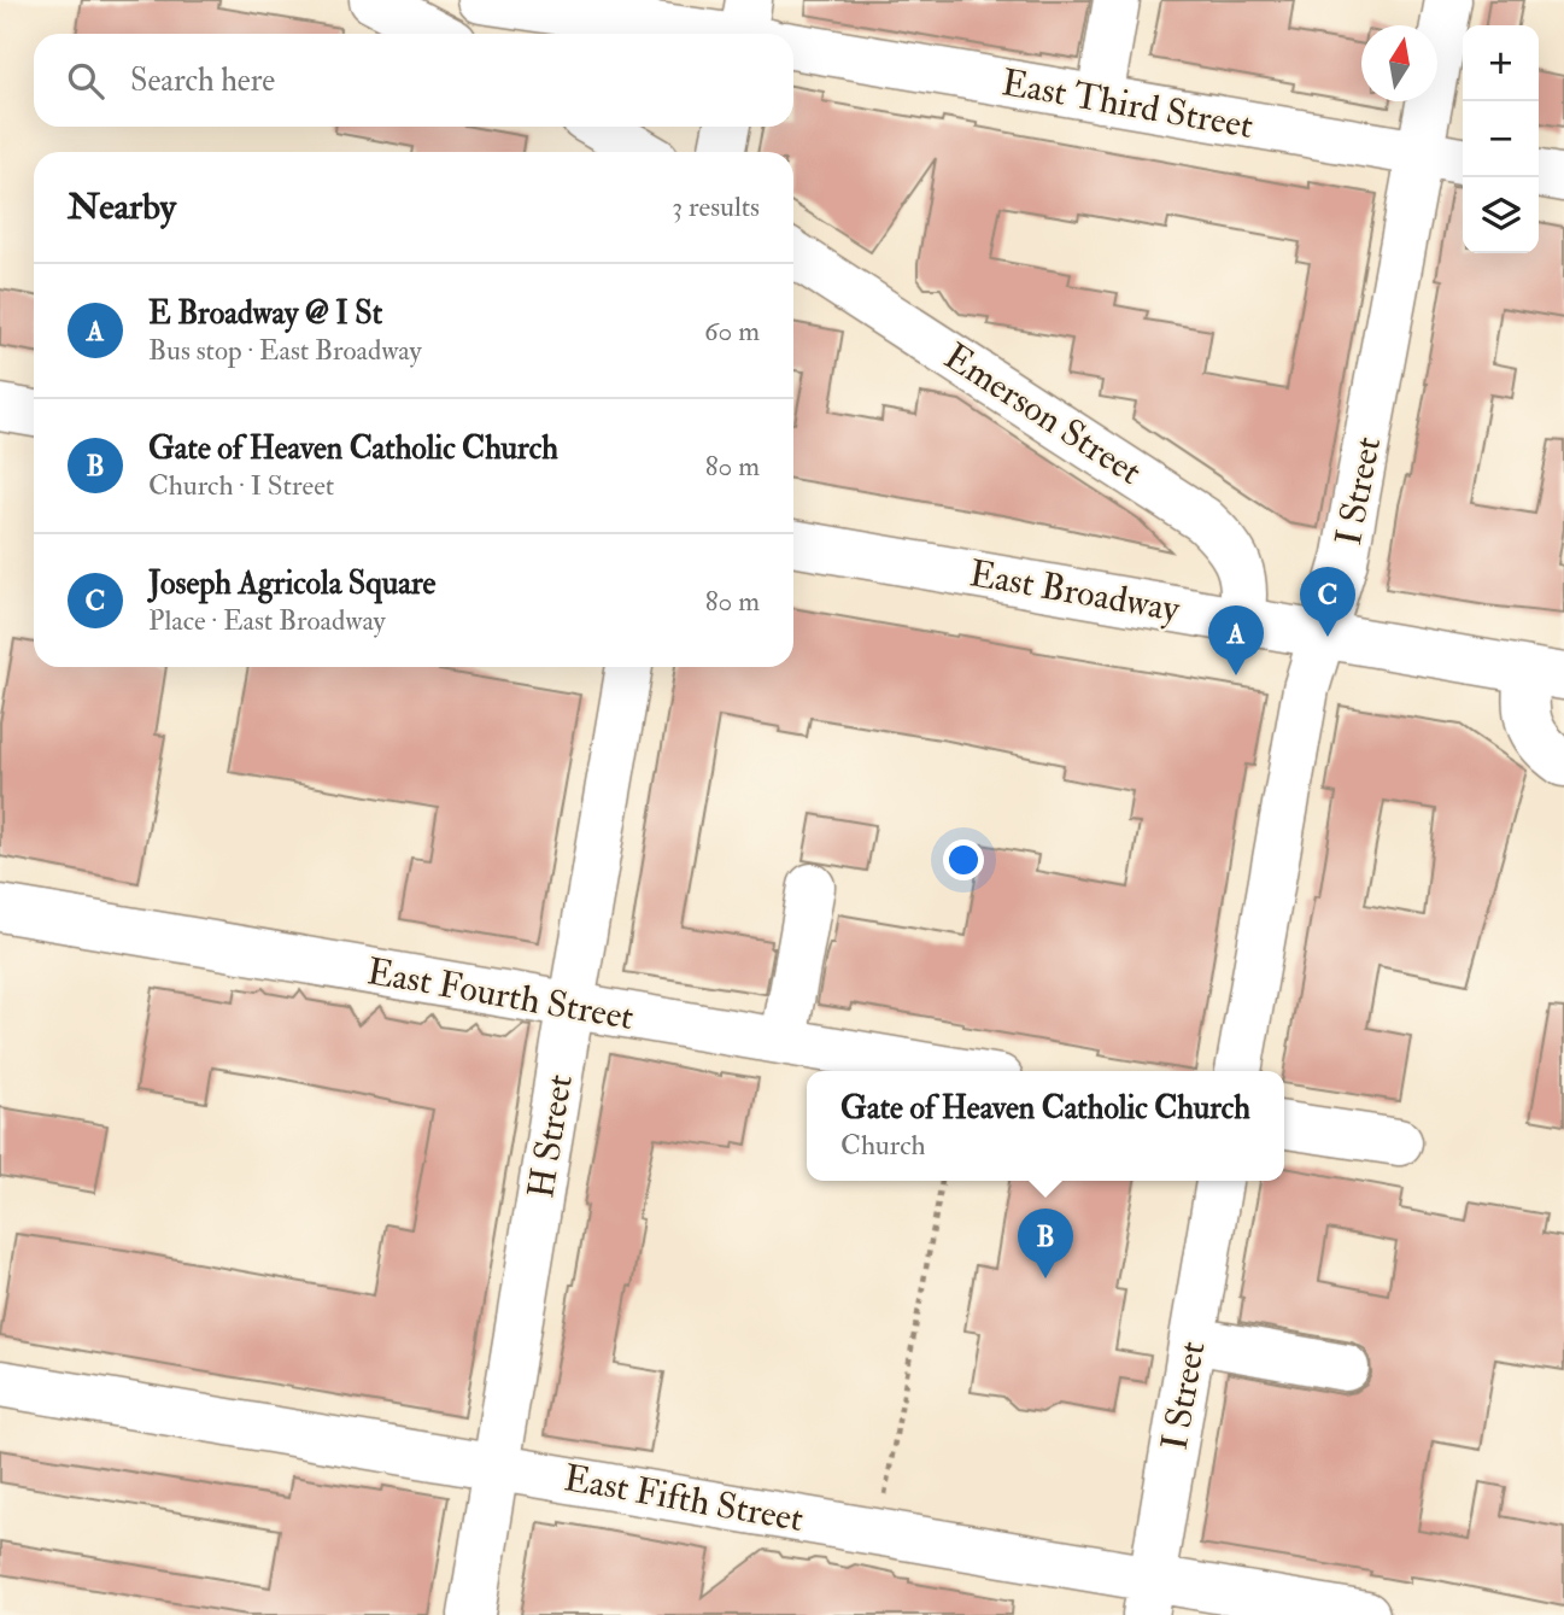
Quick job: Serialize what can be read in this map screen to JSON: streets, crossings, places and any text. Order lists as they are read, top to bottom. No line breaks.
{"streets":{"street":["East Third Street","Emerson Street","I Street","East Broadway","East Fourth Street","H Street","East Fifth Street"]},"crossings":[["East Third Street","I Street"],["Emerson Street","East Broadway"],["I Street","East Broadway"],["I Street","East Fifth Street"],["East Fourth Street","H Street"],["H Street","East Fifth Street"]],"north":"top","page":{"map_buttons":["+","−"],"search":"Search here","heading":["Nearby","3 results"],"list":[{"mark":"A","name":"E Broadway @ I St","note":"Bus stop · East Broadway","value":"60 m"},{"mark":"B","name":"Gate of Heaven Catholic Church","note":"Church · I Street","value":"80 m"},{"mark":"C","name":"Joseph Agricola Square","note":"Place · East Broadway","value":"80 m"}],"pins":["C","A","B"],"popup":["Gate of Heaven Catholic Church","Church"]}}
